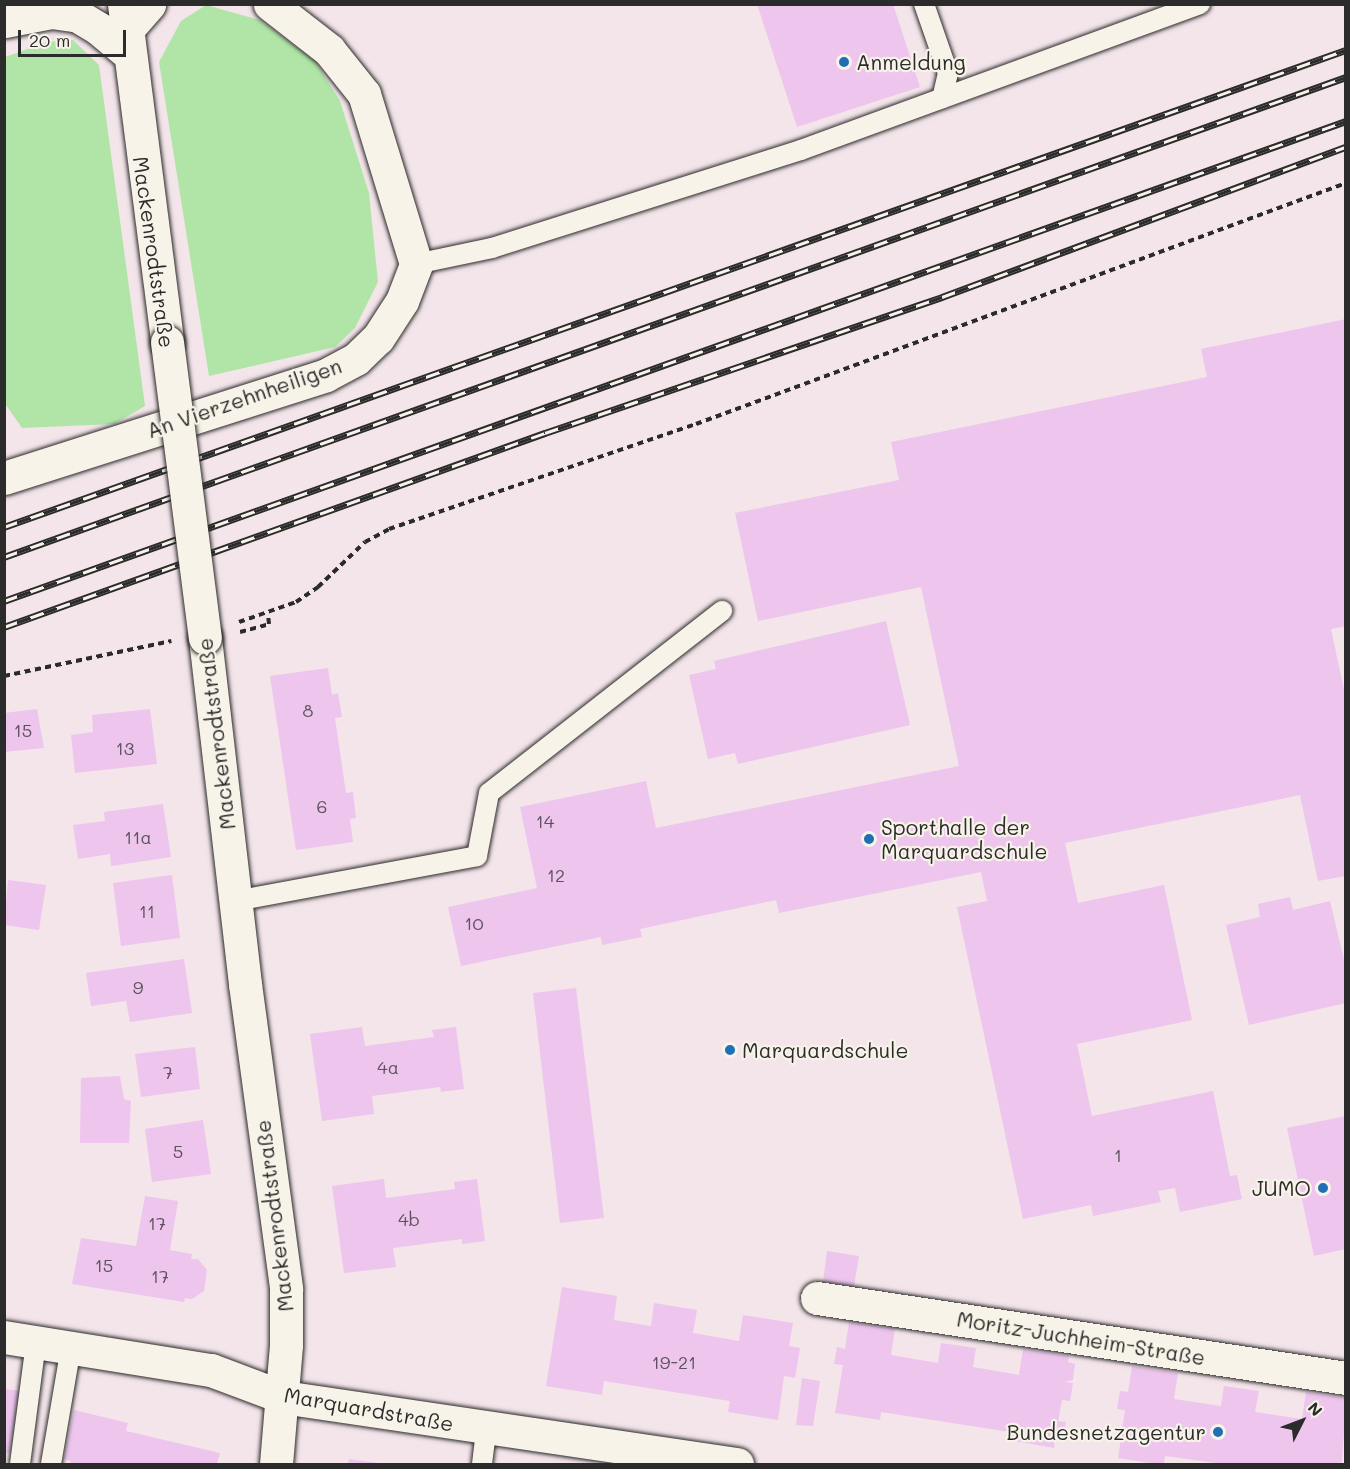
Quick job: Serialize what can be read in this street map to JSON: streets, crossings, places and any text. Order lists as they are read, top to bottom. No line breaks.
{"streets":{"street":["Mackenrodtstraße","An Vierzehnheiligen","Moritz-Juchheim-Straße","Marquardstraße"]},"crossings":[["Mackenrodtstraße","Marquardstraße"]],"places":["Anmeldung","Sporthalle der Marquardschule","Marquardschule","JUMO","Bundesnetzagentur"],"house_numbers":["8","15","13","6","14","11a","12","11","10","9","4a","7","5","1","4b","17","15","17","19-21"],"scale_bar":"20 m","north":"top right"}
